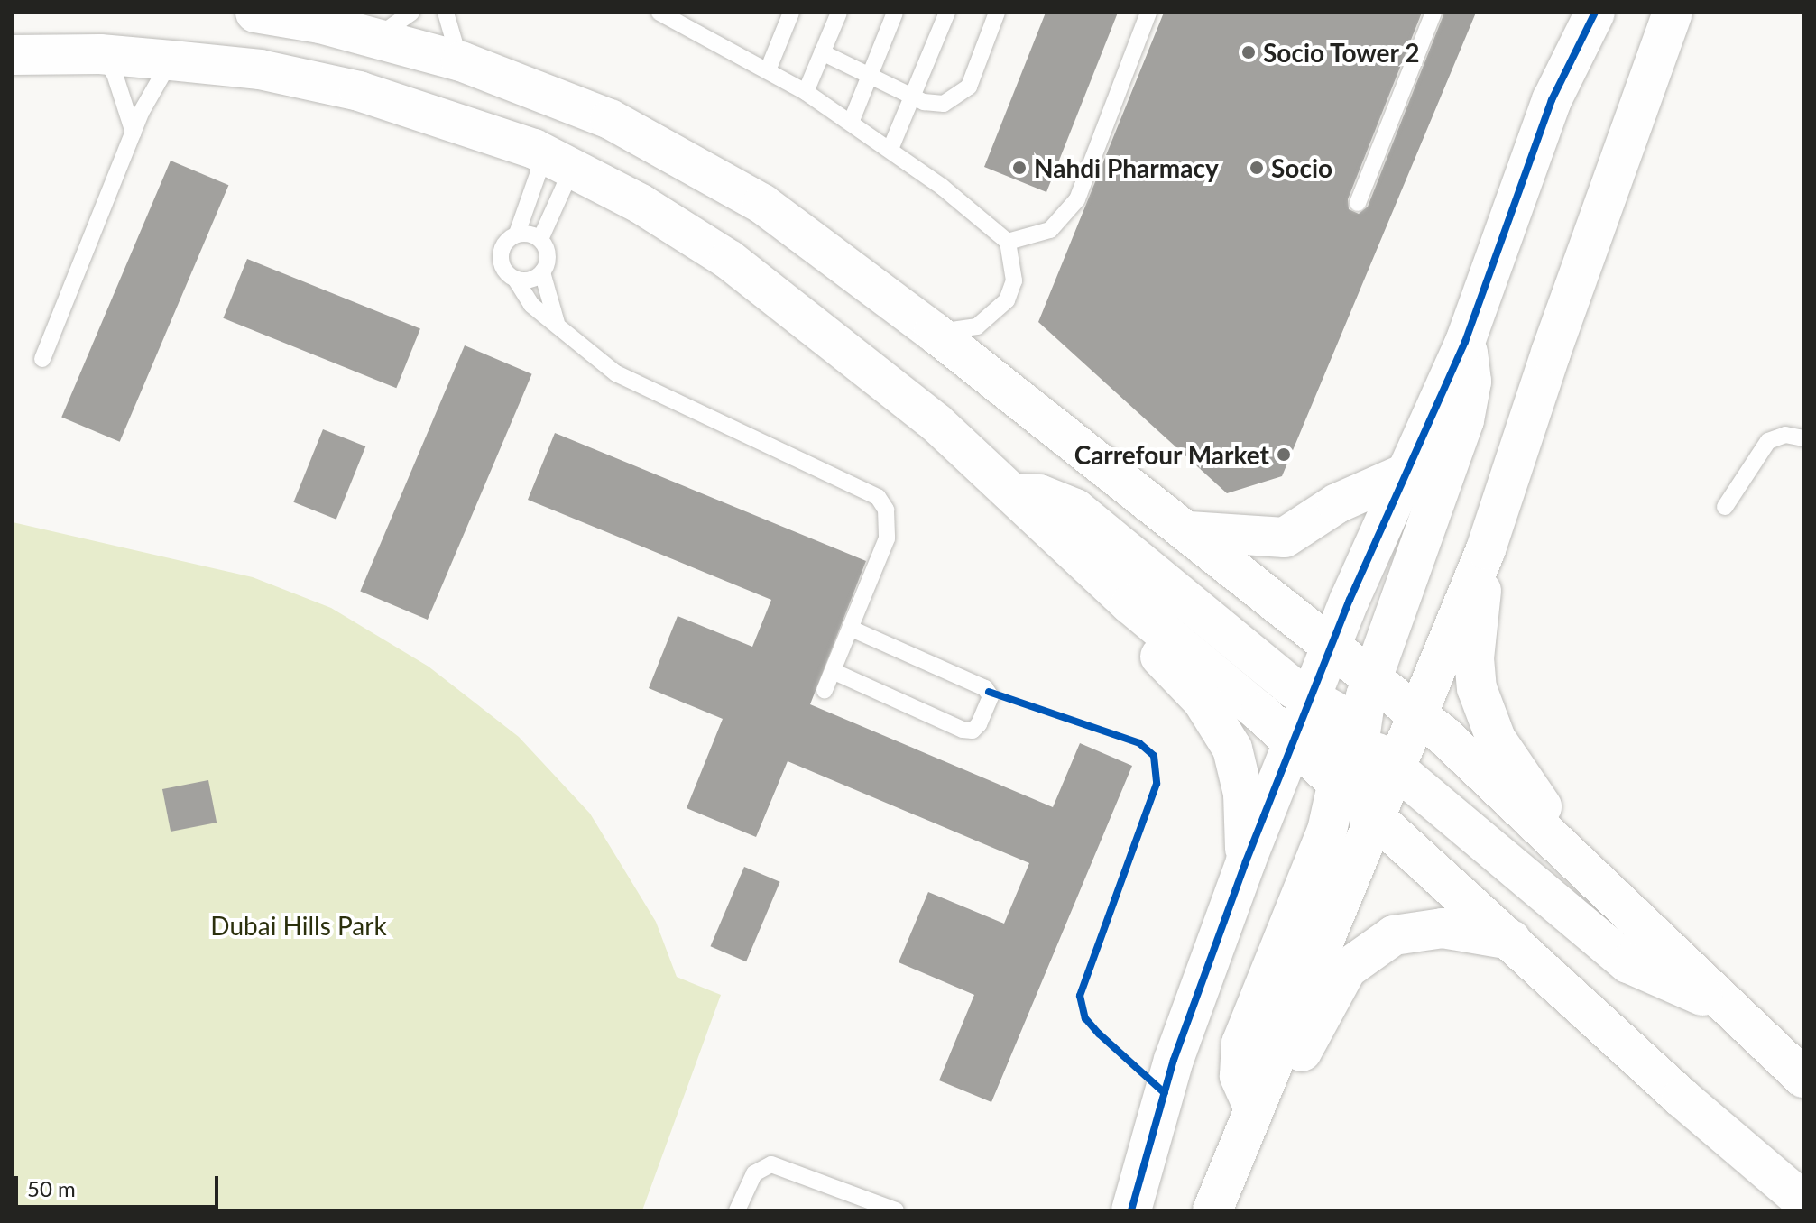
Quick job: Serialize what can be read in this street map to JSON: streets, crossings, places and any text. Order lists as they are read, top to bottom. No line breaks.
{"parks":["Dubai Hills Park"],"places":["Socio Tower 2","Nahdi Pharmacy","Socio","Carrefour Market"],"scale_bar":"50 m"}
